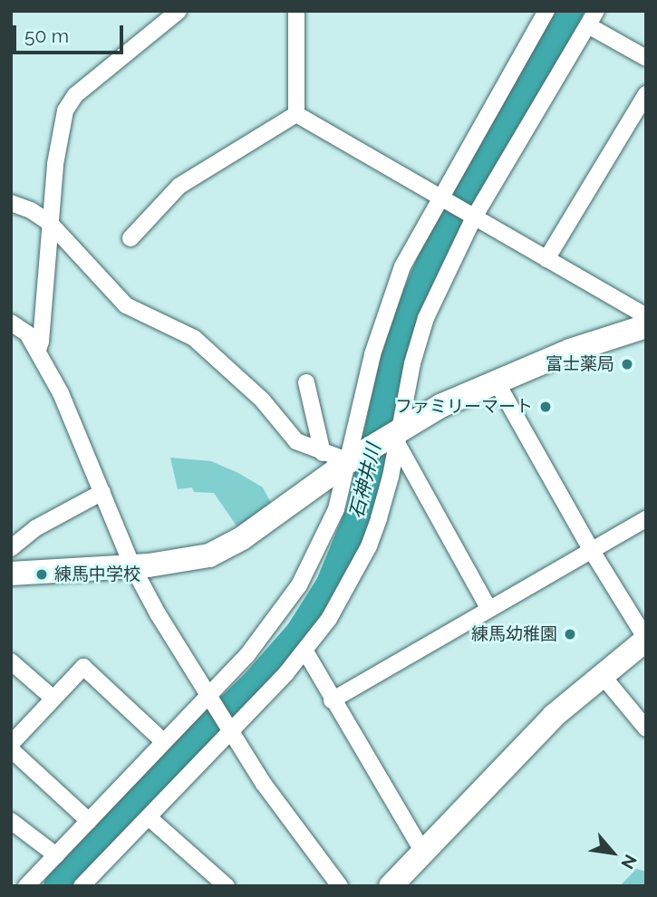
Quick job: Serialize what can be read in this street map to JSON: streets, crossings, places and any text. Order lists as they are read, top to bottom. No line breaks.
{"water":["石神井川"],"places":["富士薬局","ファミリーマート","練馬中学校","練馬幼稚園"],"scale_bar":"50 m","north":"bottom right"}
